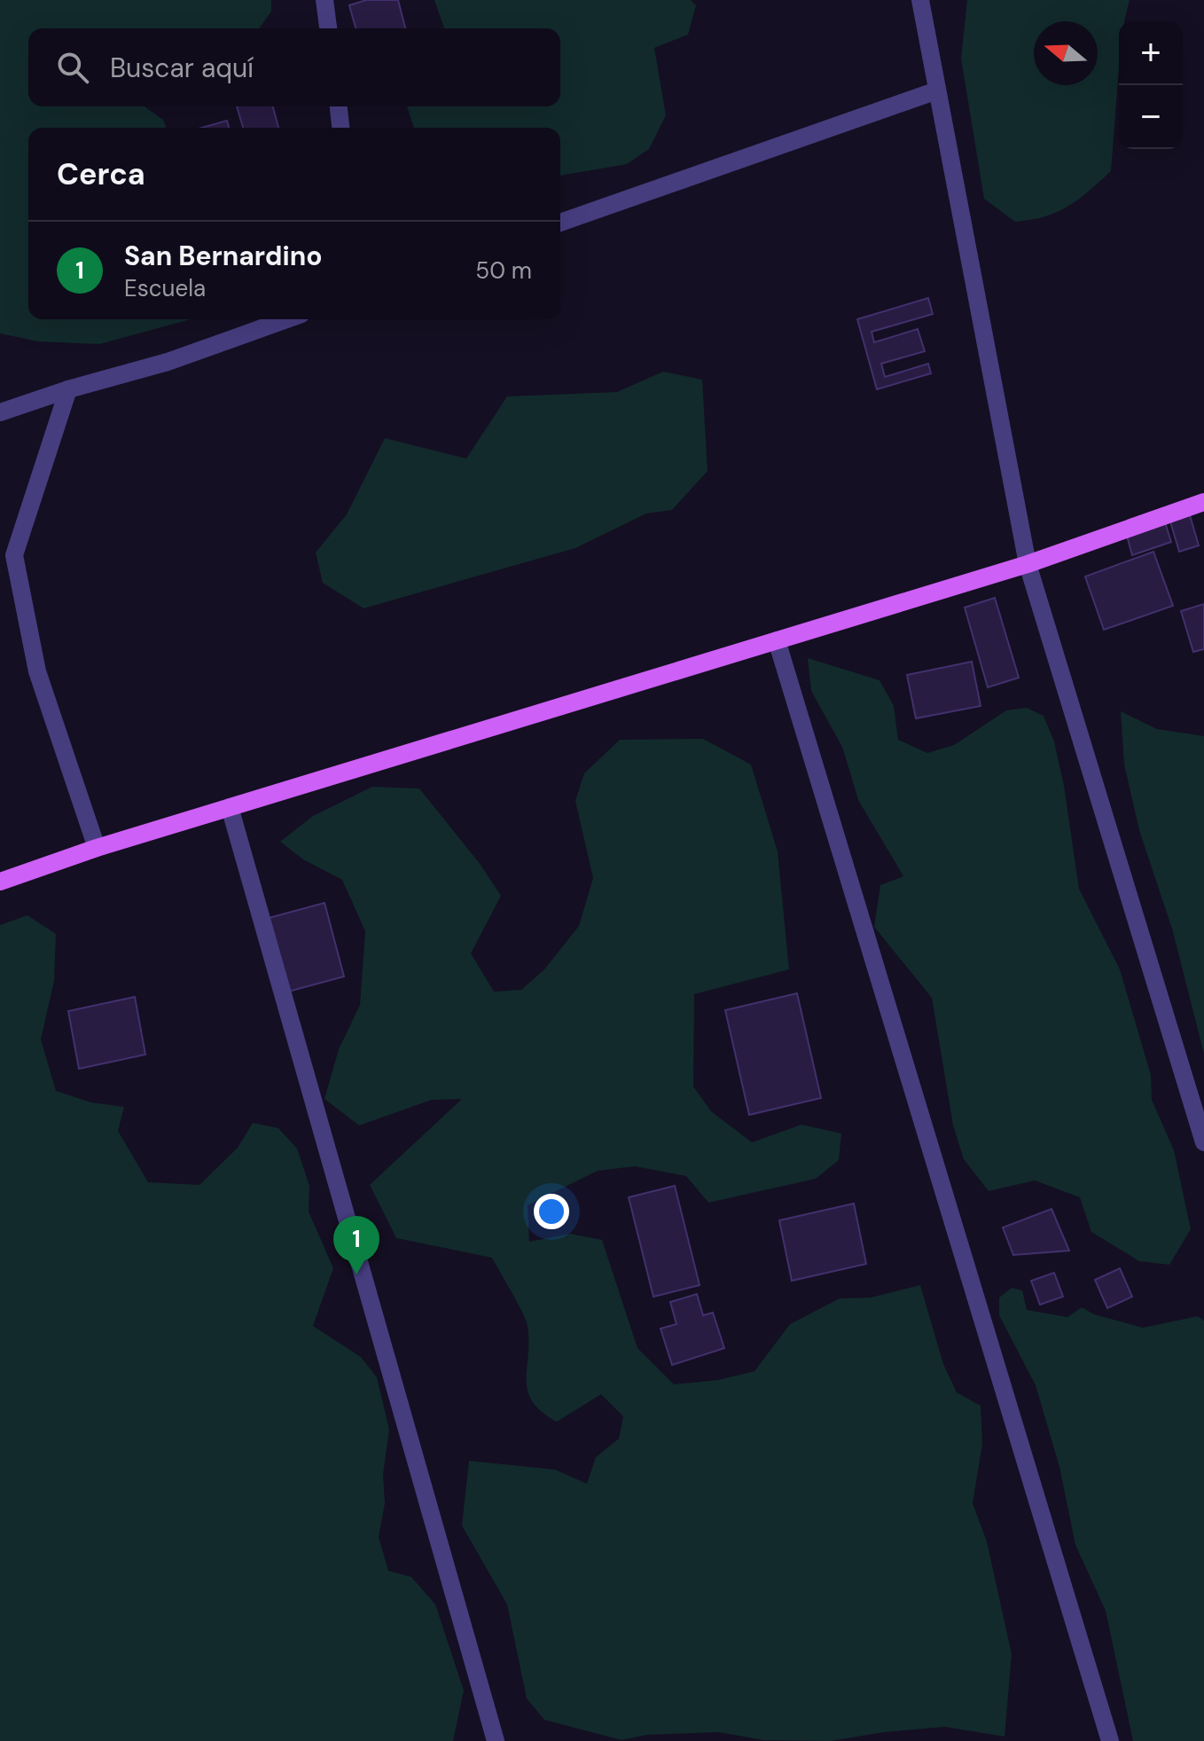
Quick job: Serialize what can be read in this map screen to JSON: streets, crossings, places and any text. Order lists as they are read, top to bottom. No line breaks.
{"north":"left","page":{"map_buttons":["+","−"],"search":"Buscar aquí","heading":"Cerca","list":[{"mark":"1","name":"San Bernardino","note":"Escuela","value":"50 m"}],"pins":"1"}}
